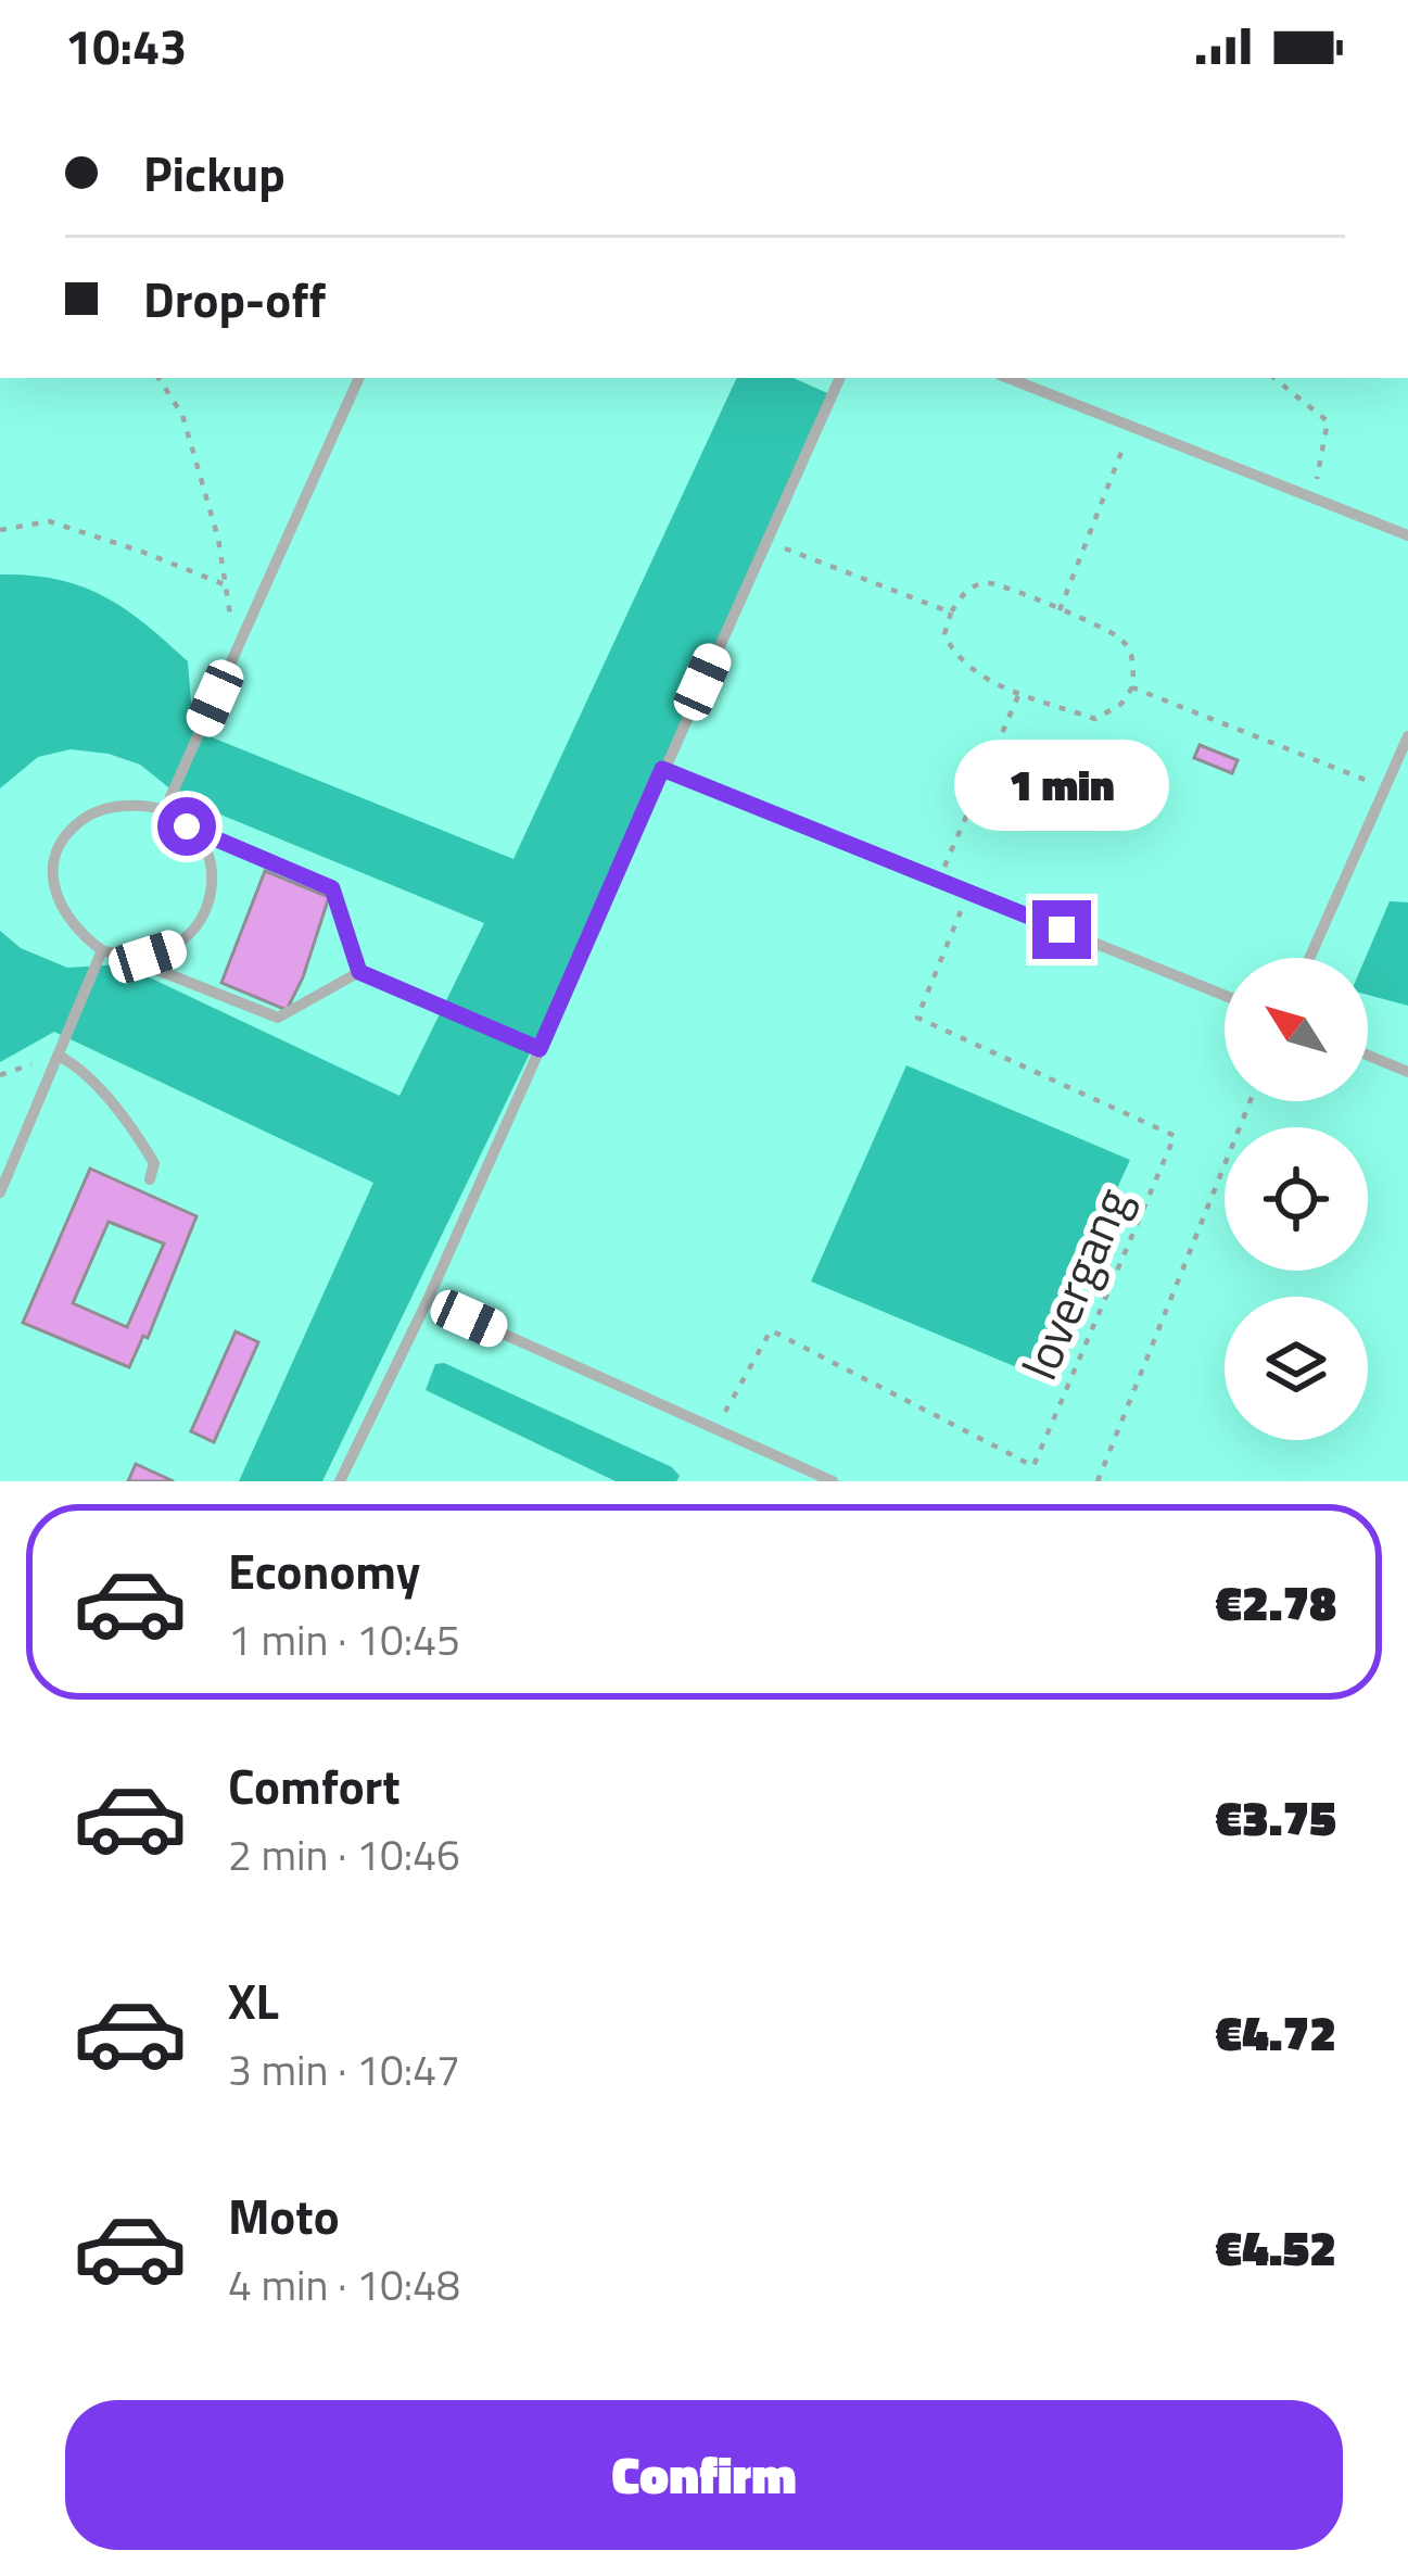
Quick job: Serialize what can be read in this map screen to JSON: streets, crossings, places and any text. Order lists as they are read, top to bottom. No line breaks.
{"streets":{"path":["lovergang"]},"north":"top left","page":{"status":"10:43","banner":["Pickup","Drop-off"],"bubble":"1 min","list":[{"name":"Economy","note":"1 min · 10:45","value":"€2.78"},{"name":"Comfort","note":"2 min · 10:46","value":"€3.75"},{"name":"XL","note":"3 min · 10:47","value":"€4.72"},{"name":"Moto","note":"4 min · 10:48","value":"€4.52"}],"buttons":"Confirm"}}
